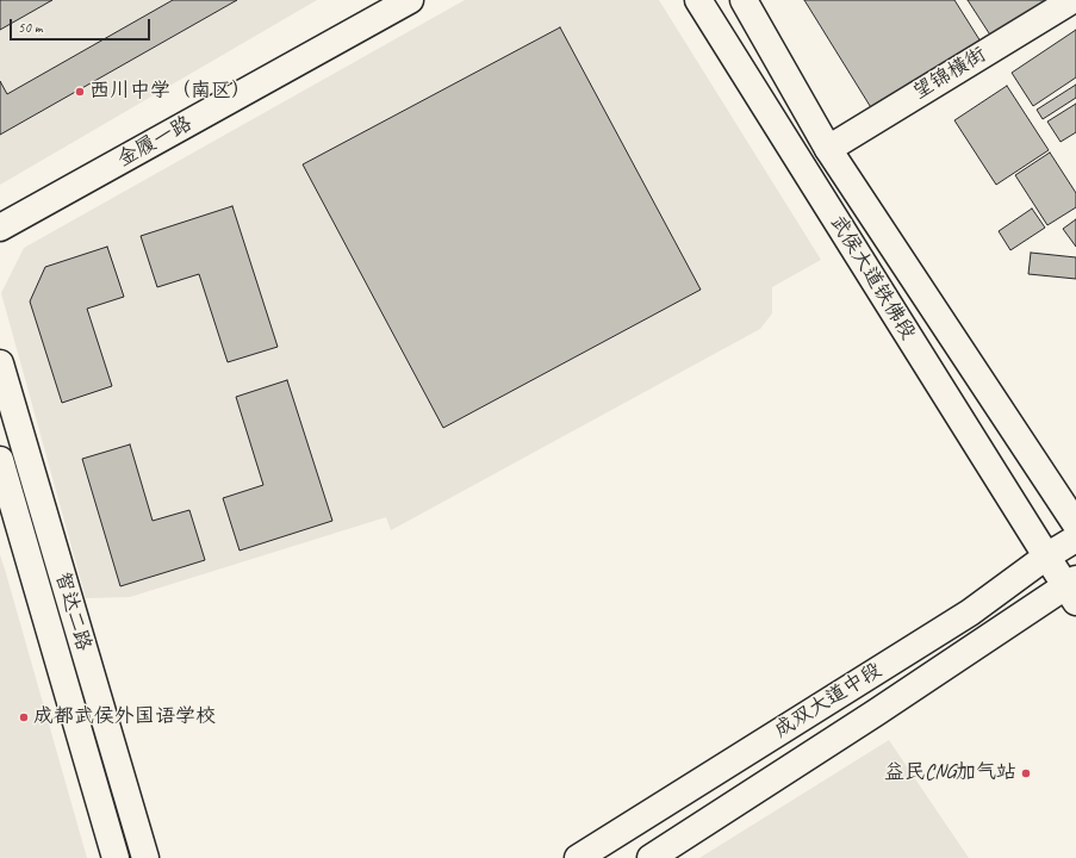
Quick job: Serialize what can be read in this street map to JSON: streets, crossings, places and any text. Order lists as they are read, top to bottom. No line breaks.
{"streets":{"main road":["望锦横街","金履一路","武侯大道铁佛段","智达二路","成双大道中段"]},"crossings":[["望锦横街","武侯大道铁佛段"],["武侯大道铁佛段","成双大道中段"]],"places":["西川中学（南区）","成都武侯外国语学校","益民CNG加气站"],"scale_bar":"50 m"}
